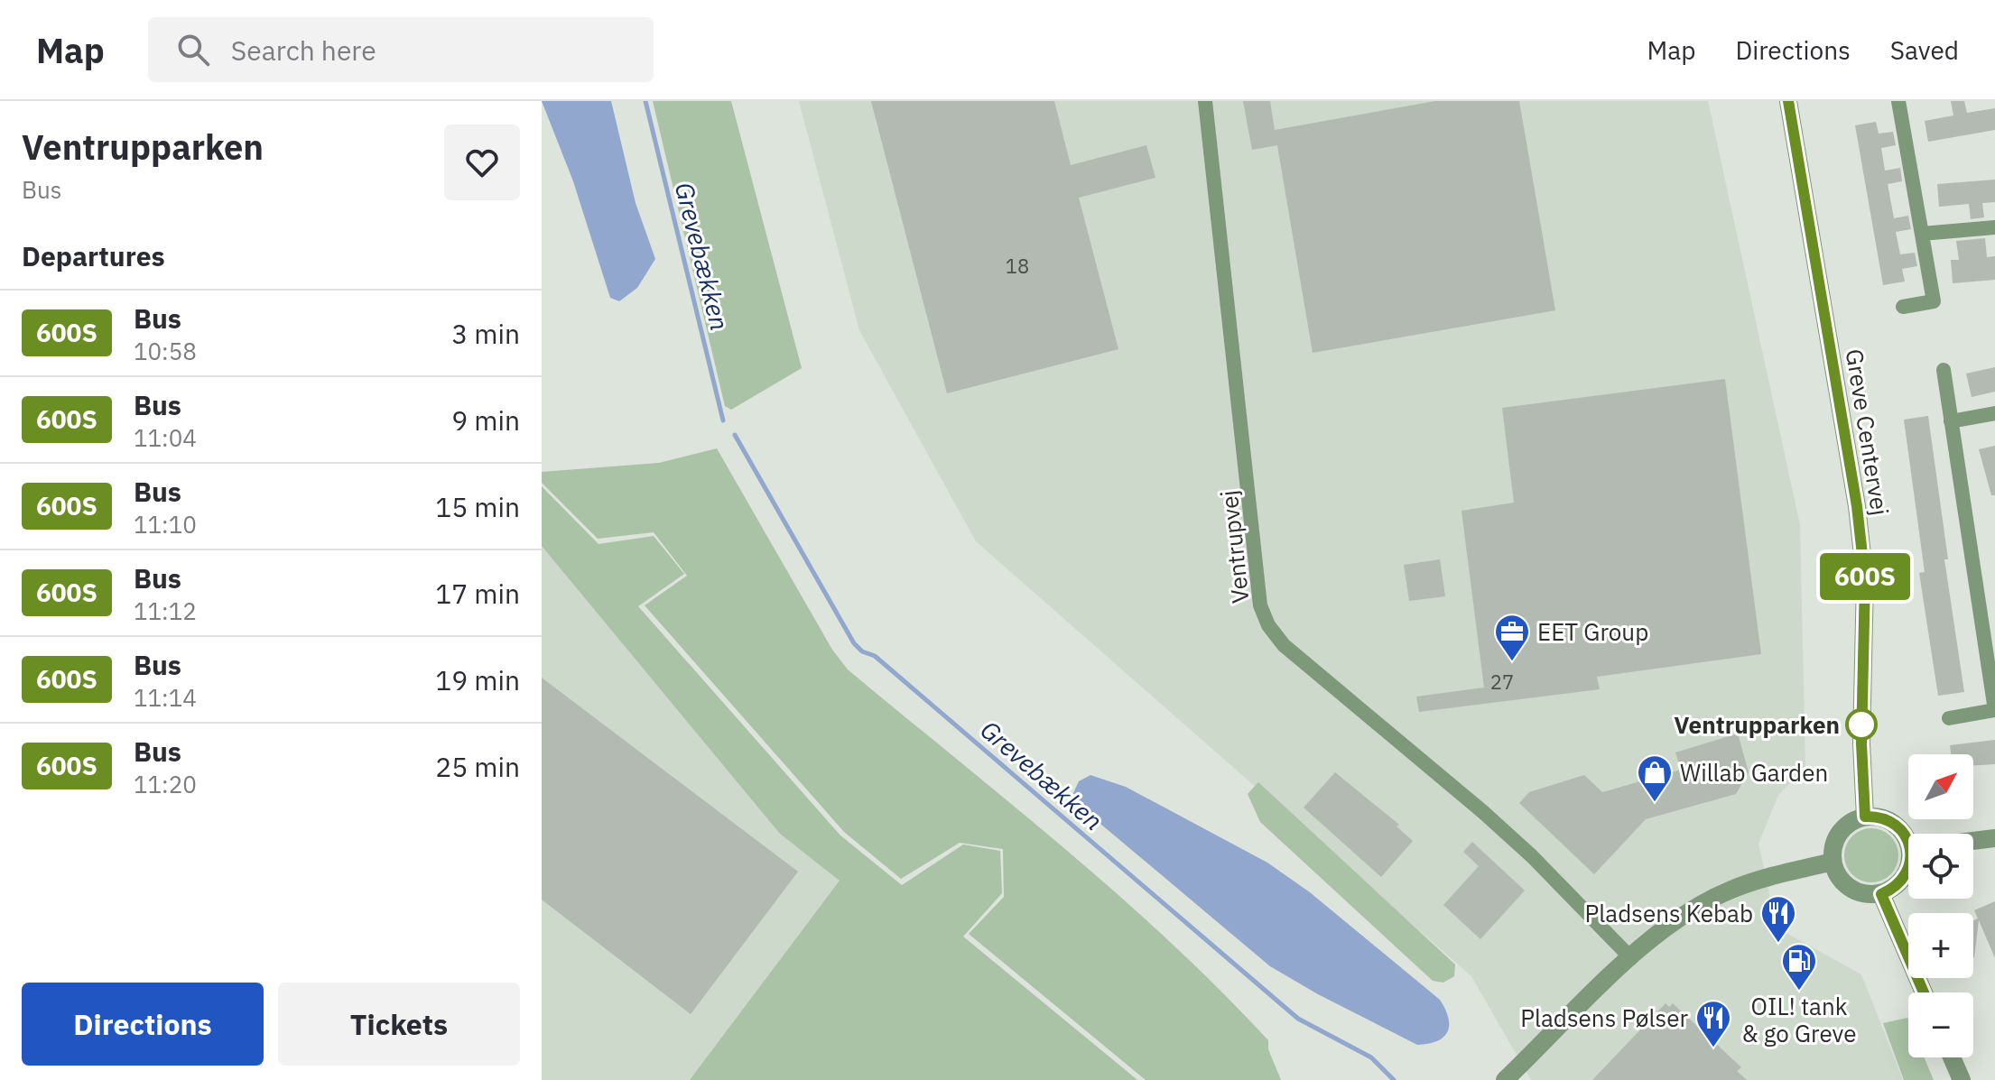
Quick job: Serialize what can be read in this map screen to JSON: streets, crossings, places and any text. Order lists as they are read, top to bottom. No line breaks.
{"streets":{"street":["Greve Centervej","Ventrupvej"]},"water":["Grevebækken"],"places":{"office":["EET Group"],"other":["Ventrupparken"],"shop":["Willab Garden"],"restaurant":["Pladsens Kebab","Pladsens Pølser"],"fuel station":["OIL! tank & go Greve"]},"lines":["bus line 600S"],"house_numbers":["18","27"],"north":"top right","page":{"header":"Map","search":"Search here","nav":["Map","Directions","Saved"],"heading":[["Ventrupparken","Bus"],"Departures"],"on_map":"600S","list":[{"mark":"600S","name":"Bus","note":"10:58","value":"3 min"},{"mark":"600S","name":"Bus","note":"11:04","value":"9 min"},{"mark":"600S","name":"Bus","note":"11:10","value":"15 min"},{"mark":"600S","name":"Bus","note":"11:12","value":"17 min"},{"mark":"600S","name":"Bus","note":"11:14","value":"19 min"},{"mark":"600S","name":"Bus","note":"11:20","value":"25 min"}],"map_buttons":["+","−"],"buttons":["Directions","Tickets"]}}
